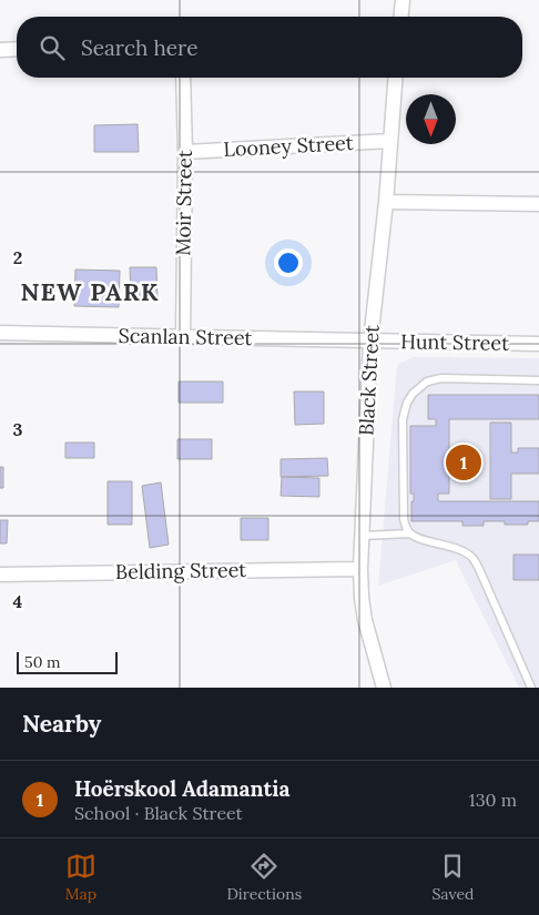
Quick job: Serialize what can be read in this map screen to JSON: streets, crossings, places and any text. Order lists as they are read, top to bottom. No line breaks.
{"streets":{"street":["Looney Street","Moir Street","Scanlan Street","Hunt Street","Black Street","Belding Street"]},"crossings":[["Looney Street","Moir Street"],["Looney Street","Black Street"],["Moir Street","Scanlan Street"],["Scanlan Street","Hunt Street"],["Scanlan Street","Black Street"],["Hunt Street","Black Street"],["Black Street","Belding Street"]],"districts":["NEW PARK"],"scale_bar":"50 m","north":"bottom","page":{"search":"Search here","pins":"1","scale":"50 m","heading":"Nearby","list":[{"mark":"1","name":"Hoërskool Adamantia","note":"School · Black Street","value":"130 m"}],"nav":["Map","Directions","Saved"]},"grid":{"rows":["2","3","4"]}}
